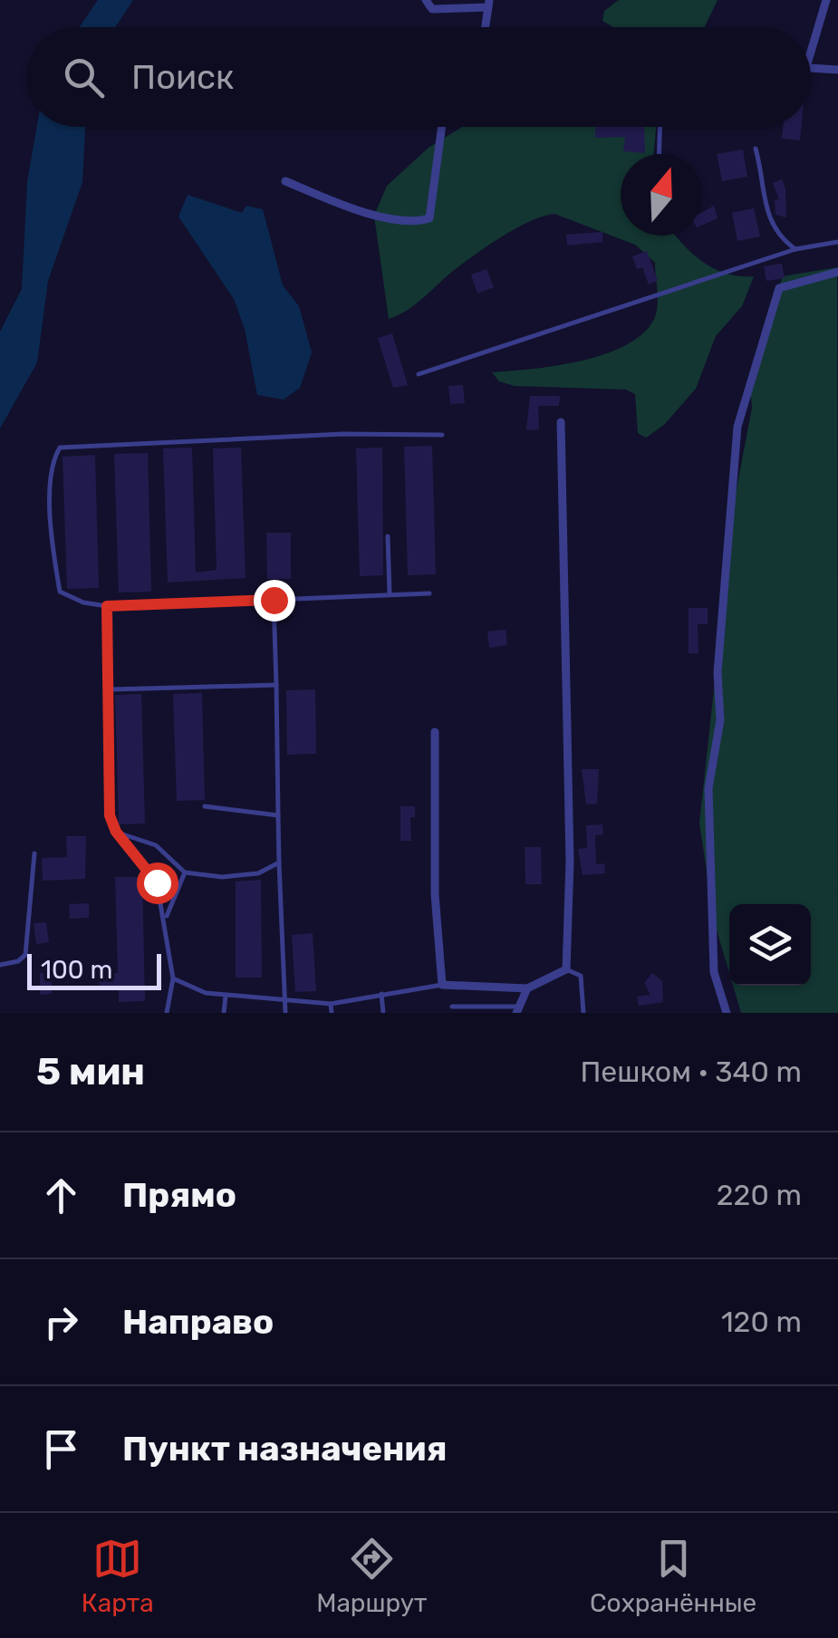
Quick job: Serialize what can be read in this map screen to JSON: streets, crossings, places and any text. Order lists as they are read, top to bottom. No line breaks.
{"scale_bar":"100 m","north":"top","page":{"search":"Поиск","scale":"100 m","heading":["5 мин","Пешком · 340 m"],"list":[["Прямо","220 m"],["Направо","120 m"],"Пункт назначения"],"nav":["Карта","Маршрут","Сохранённые"]}}
